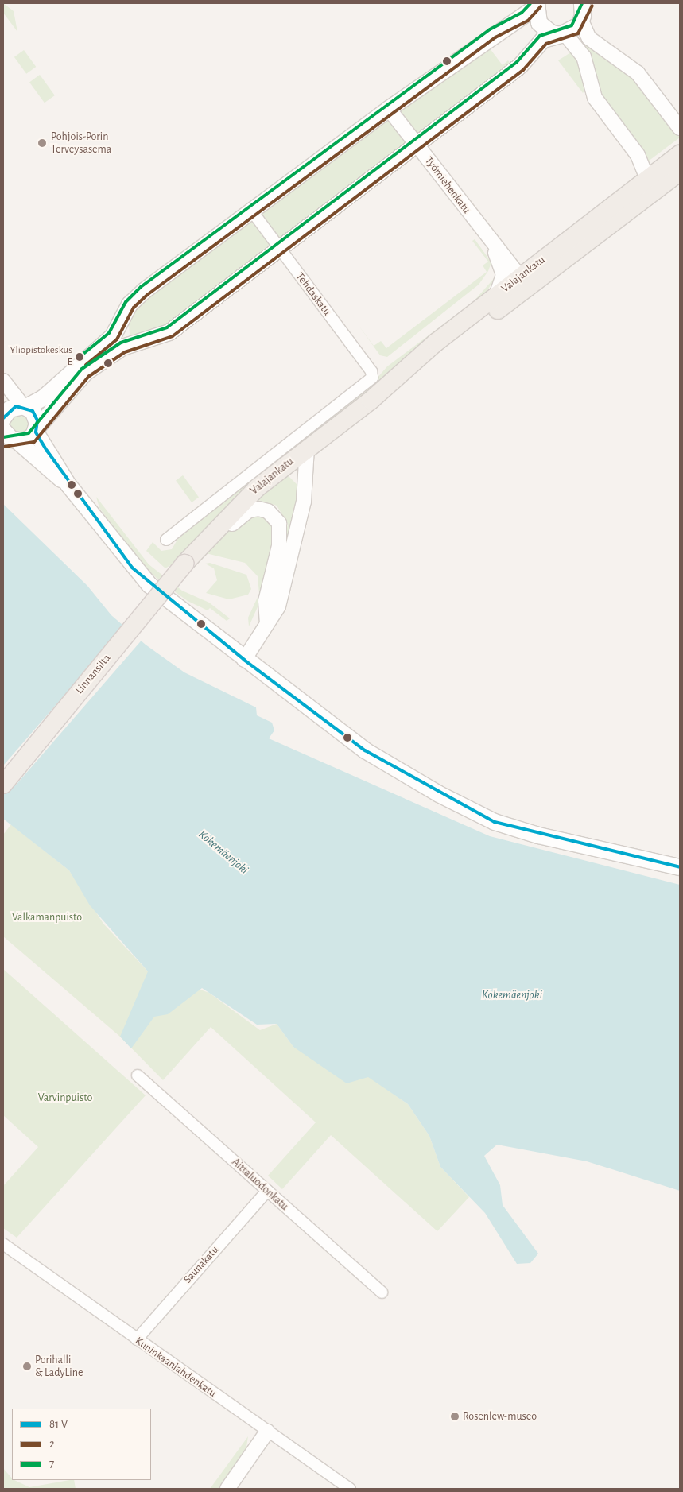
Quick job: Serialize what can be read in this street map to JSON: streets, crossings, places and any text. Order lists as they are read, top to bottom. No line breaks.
{"streets":{"main road":["Valajankatu","Linnansilta"],"street":["Työmiehenkatu","Tehdaskatu","Aittaluodonkatu","Saunakatu","Kuninkaanlahdenkatu"]},"crossings":[["Työmiehenkatu","Valajankatu"],["Valajankatu","Linnansilta"],["Aittaluodonkatu","Saunakatu"],["Saunakatu","Kuninkaanlahdenkatu"]],"water":["Kokemäenjoki"],"parks":["Valkamanpuisto","Varvinpuisto"],"places":["Pohjois-Porin Terveysasema","Yliopistokeskus E","Porihalli & LadyLine","Rosenlew-museo"],"lines":["transit line 7","transit line 2"],"legend":["81 V","2","7"]}
